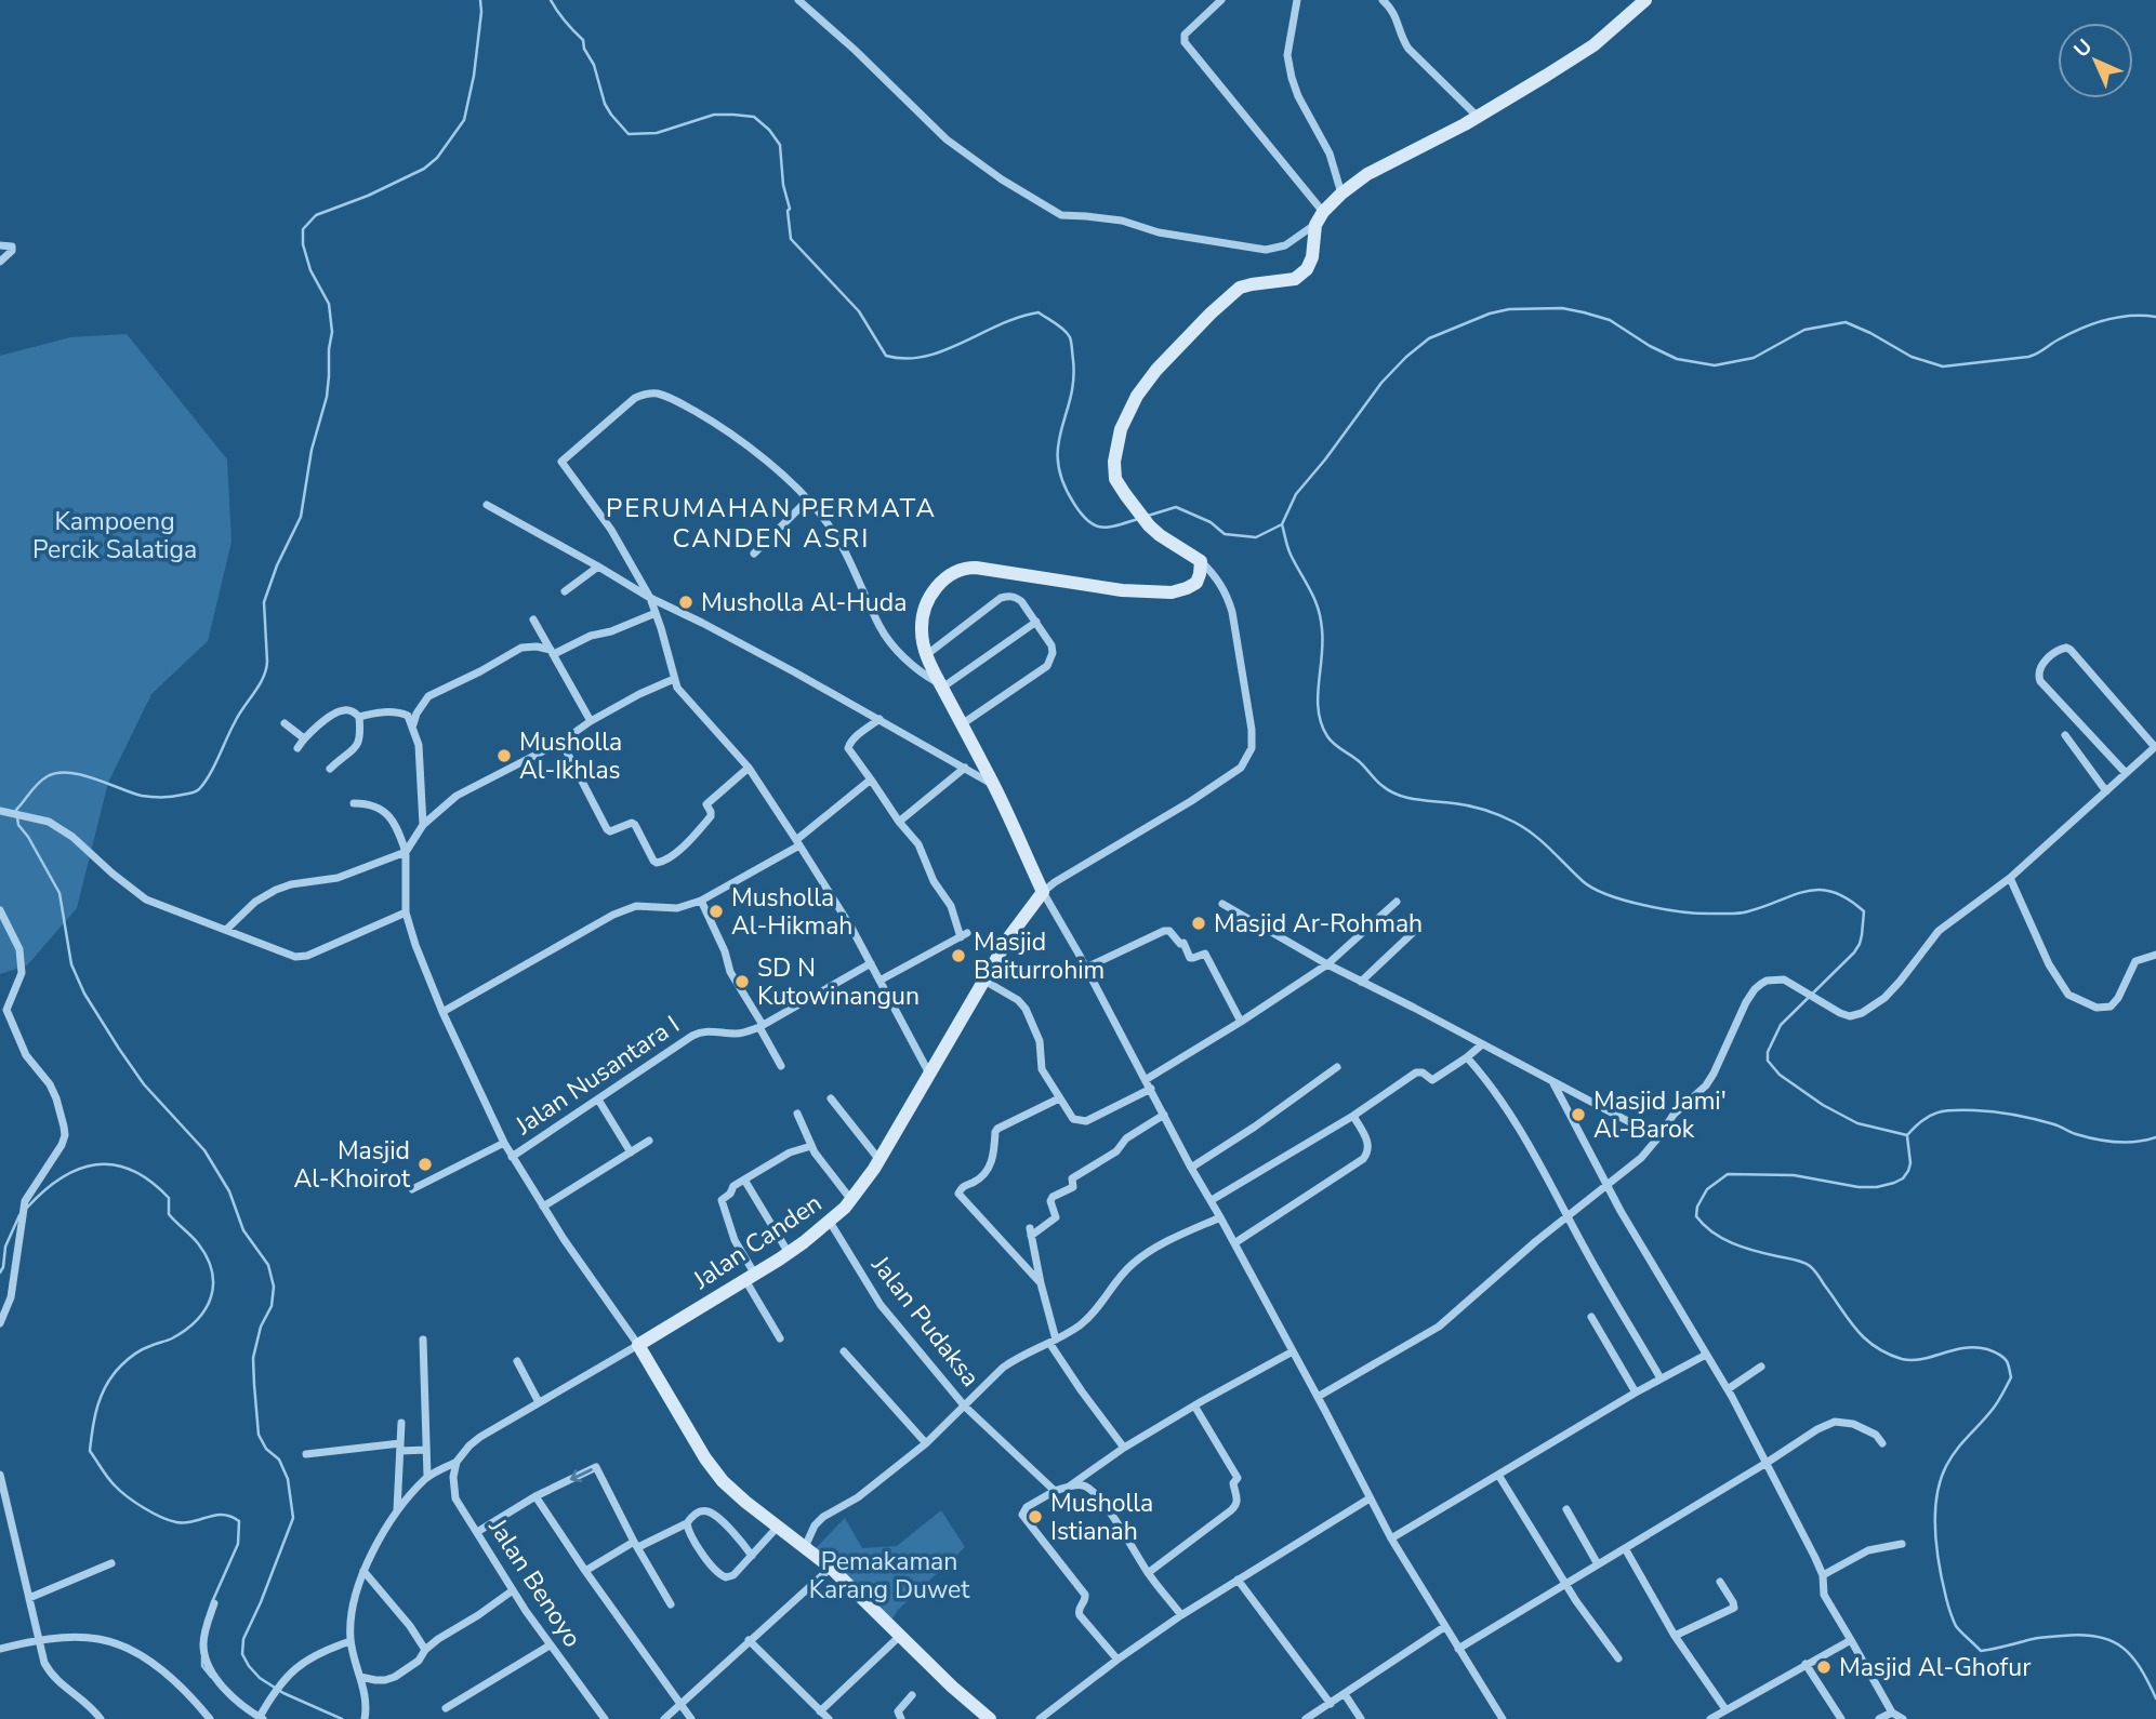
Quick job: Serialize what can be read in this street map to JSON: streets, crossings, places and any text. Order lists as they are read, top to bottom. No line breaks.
{"streets":{"street":["Jalan Nusantara I","Jalan Canden","Jalan Pudaksa","Jalan Benoyo"]},"crossings":[["Jalan Canden","Jalan Pudaksa"],["Jalan Canden","Jalan Benoyo"]],"districts":["PERUMAHAN PERMATA CANDEN ASRI"],"parks":["Kampoeng Percik Salatiga","Pemakaman Karang Duwet"],"places":["Musholla Al-Huda","Musholla Al-Ikhlas","Musholla Al-Hikmah","Masjid Ar-Rohmah","Masjid Baiturrohim","SD N Kutowinangun","Masjid Jami' Al-Barok","Masjid Al-Khoirot","Musholla Istianah","Masjid Al-Ghofur"],"north":"top left"}
